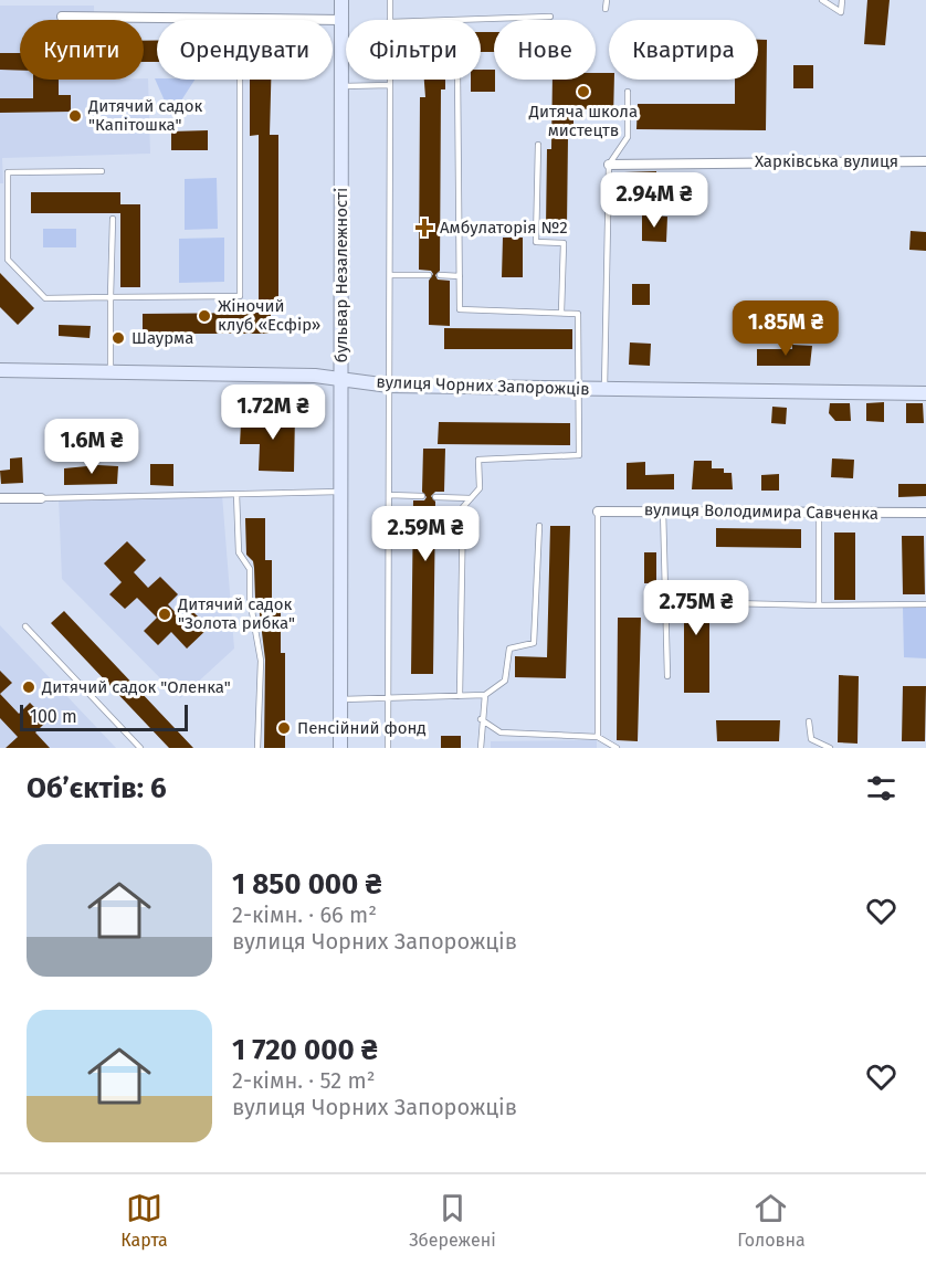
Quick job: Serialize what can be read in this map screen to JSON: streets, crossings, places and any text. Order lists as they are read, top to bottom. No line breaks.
{"streets":{"street":["Харківська вулиця","бульвар Незалежності","вулиця Чорних Запорожців","вулиця Володимира Савченка"]},"crossings":[["бульвар Незалежності","вулиця Чорних Запорожців"]],"places":{"other":["Дитяча школа мистецтв","Дитячий садок \"Капітошка\"","Жіночий клуб «Есфір»","Шаурма","Дитячий садок \"Золота рибка\"","Дитячий садок \"Оленка\"","Пенсійний фонд"],"health":["Амбулаторія №2"]},"scale_bar":"100 m","page":{"chip":["Купити","Орендувати","Фільтри","Нове","Квартира"],"price":["2.94M ₴","1.85M ₴","1.72M ₴","1.6M ₴","2.59M ₴","2.75M ₴"],"scale":"100 m","heading":"Об’єктів: 6","list":[{"name":"1 850 000 ₴","note":"2-кімн. · 66 m² · вулиця Чорних Запорожців"},{"name":"1 720 000 ₴","note":"2-кімн. · 52 m² · вулиця Чорних Запорожців"}],"tabs":["Карта","Збережені","Головна"]}}
